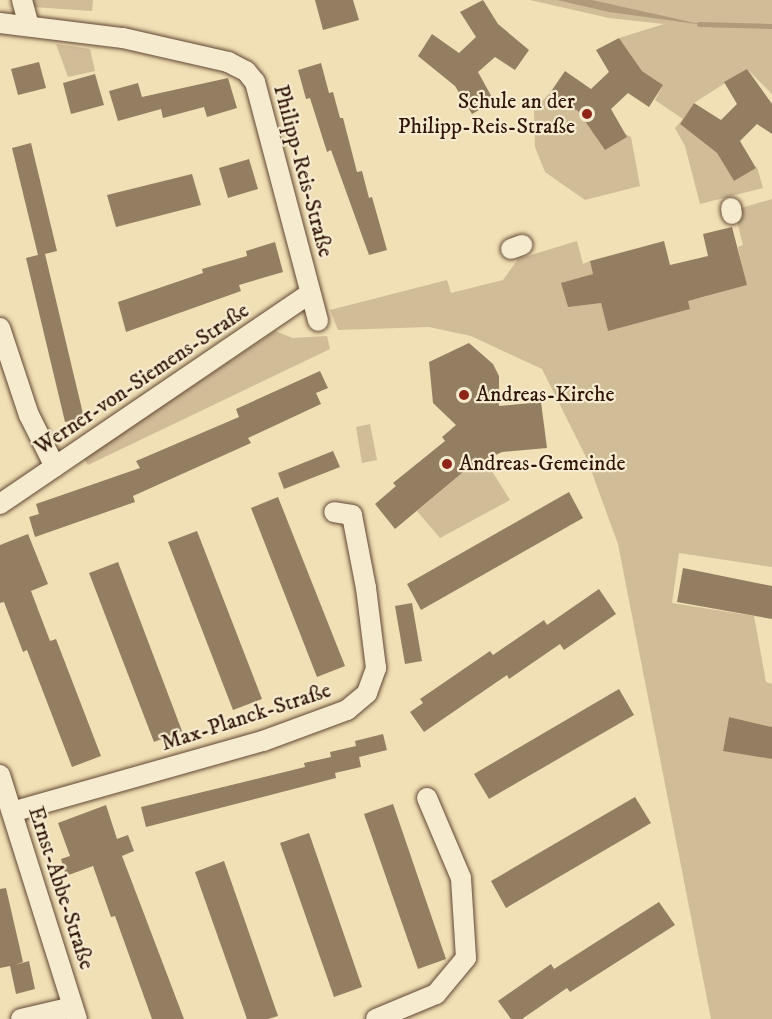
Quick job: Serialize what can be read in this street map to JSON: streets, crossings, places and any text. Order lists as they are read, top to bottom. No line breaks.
{"streets":{"street":["Philipp-Reis-Straße","Werner-von-Siemens-Straße","Max-Planck-Straße","Ernst-Abbe-Straße"]},"crossings":[["Philipp-Reis-Straße","Werner-von-Siemens-Straße"],["Max-Planck-Straße","Ernst-Abbe-Straße"]],"places":["Schule an der Philipp-Reis-Straße","Andreas-Kirche","Andreas-Gemeinde"]}
